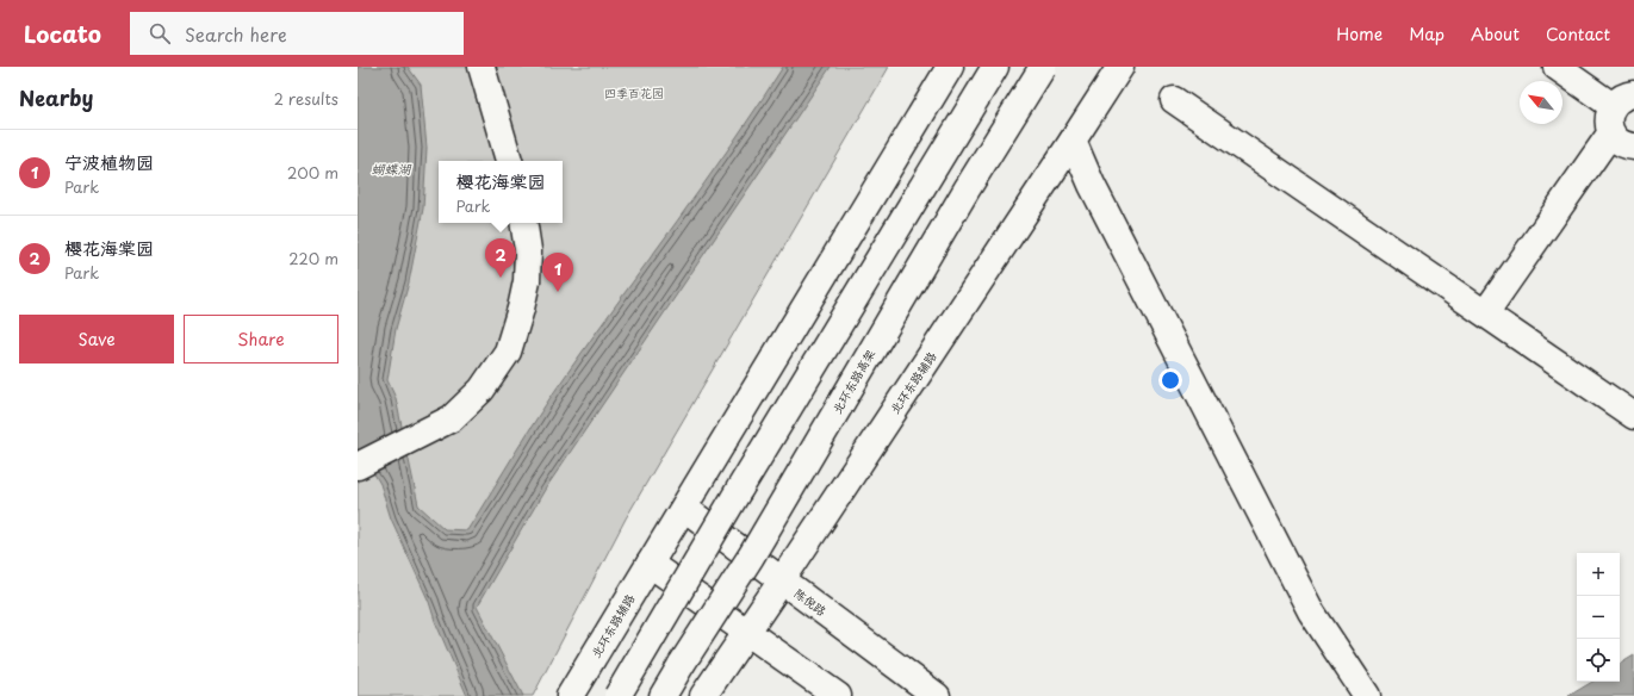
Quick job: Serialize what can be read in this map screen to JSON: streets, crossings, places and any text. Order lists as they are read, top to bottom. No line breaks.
{"streets":{"main road":["北环东路高架","北环东路辅路","陈倪路"]},"crossings":[["北环东路辅路","陈倪路"]],"water":["蝴蝶湖"],"parks":["四季百花园"],"north":"top left","page":{"header":"Locato","search":"Search here","nav":["Home","Map","About","Contact"],"heading":["Nearby","2 results"],"list":[{"mark":"1","name":"宁波植物园","note":"Park","value":"200 m"},{"mark":"2","name":"樱花海棠园","note":"Park","value":"220 m"}],"popup":["樱花海棠园","Park"],"pins":["2","1"],"buttons":["Save","Share"],"map_buttons":["+","−"]}}
